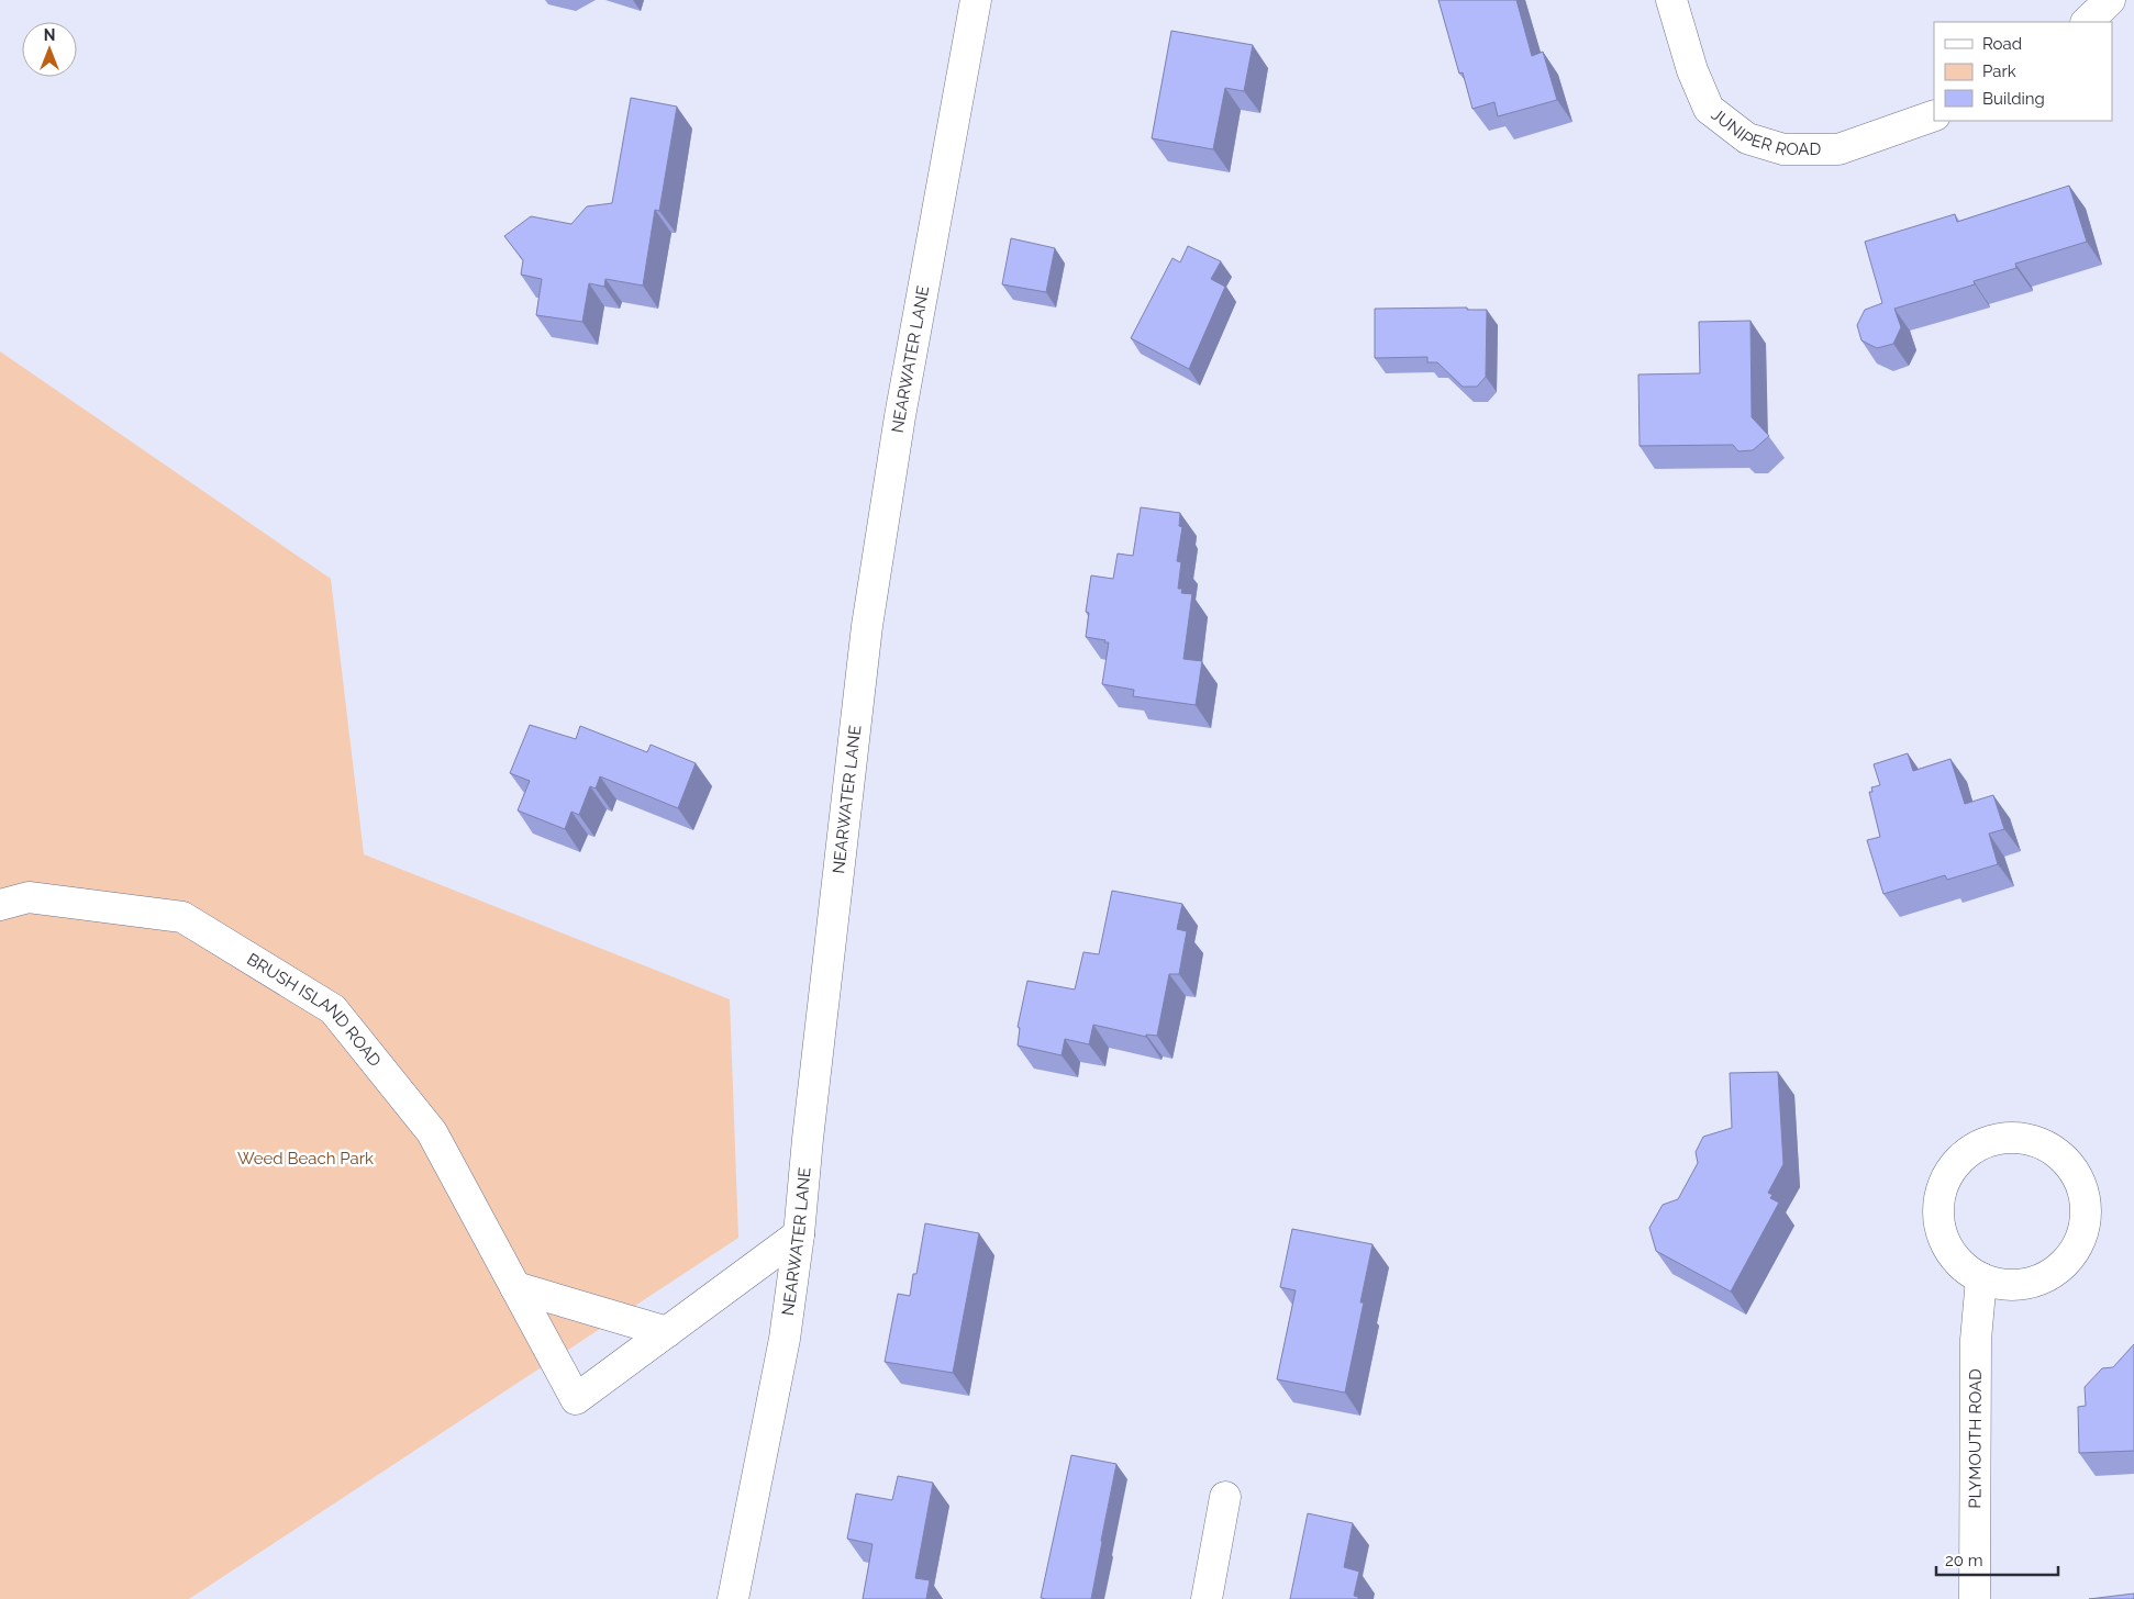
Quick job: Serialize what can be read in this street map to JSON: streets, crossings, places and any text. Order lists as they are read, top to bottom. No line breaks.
{"streets":{"street":["JUNIPER ROAD","NEARWATER LANE","BRUSH ISLAND ROAD","PLYMOUTH ROAD"]},"crossings":[["NEARWATER LANE","BRUSH ISLAND ROAD"]],"parks":["Weed Beach Park"],"legend":["Road","Park","Building"],"scale_bar":"20 m","north":"top"}
